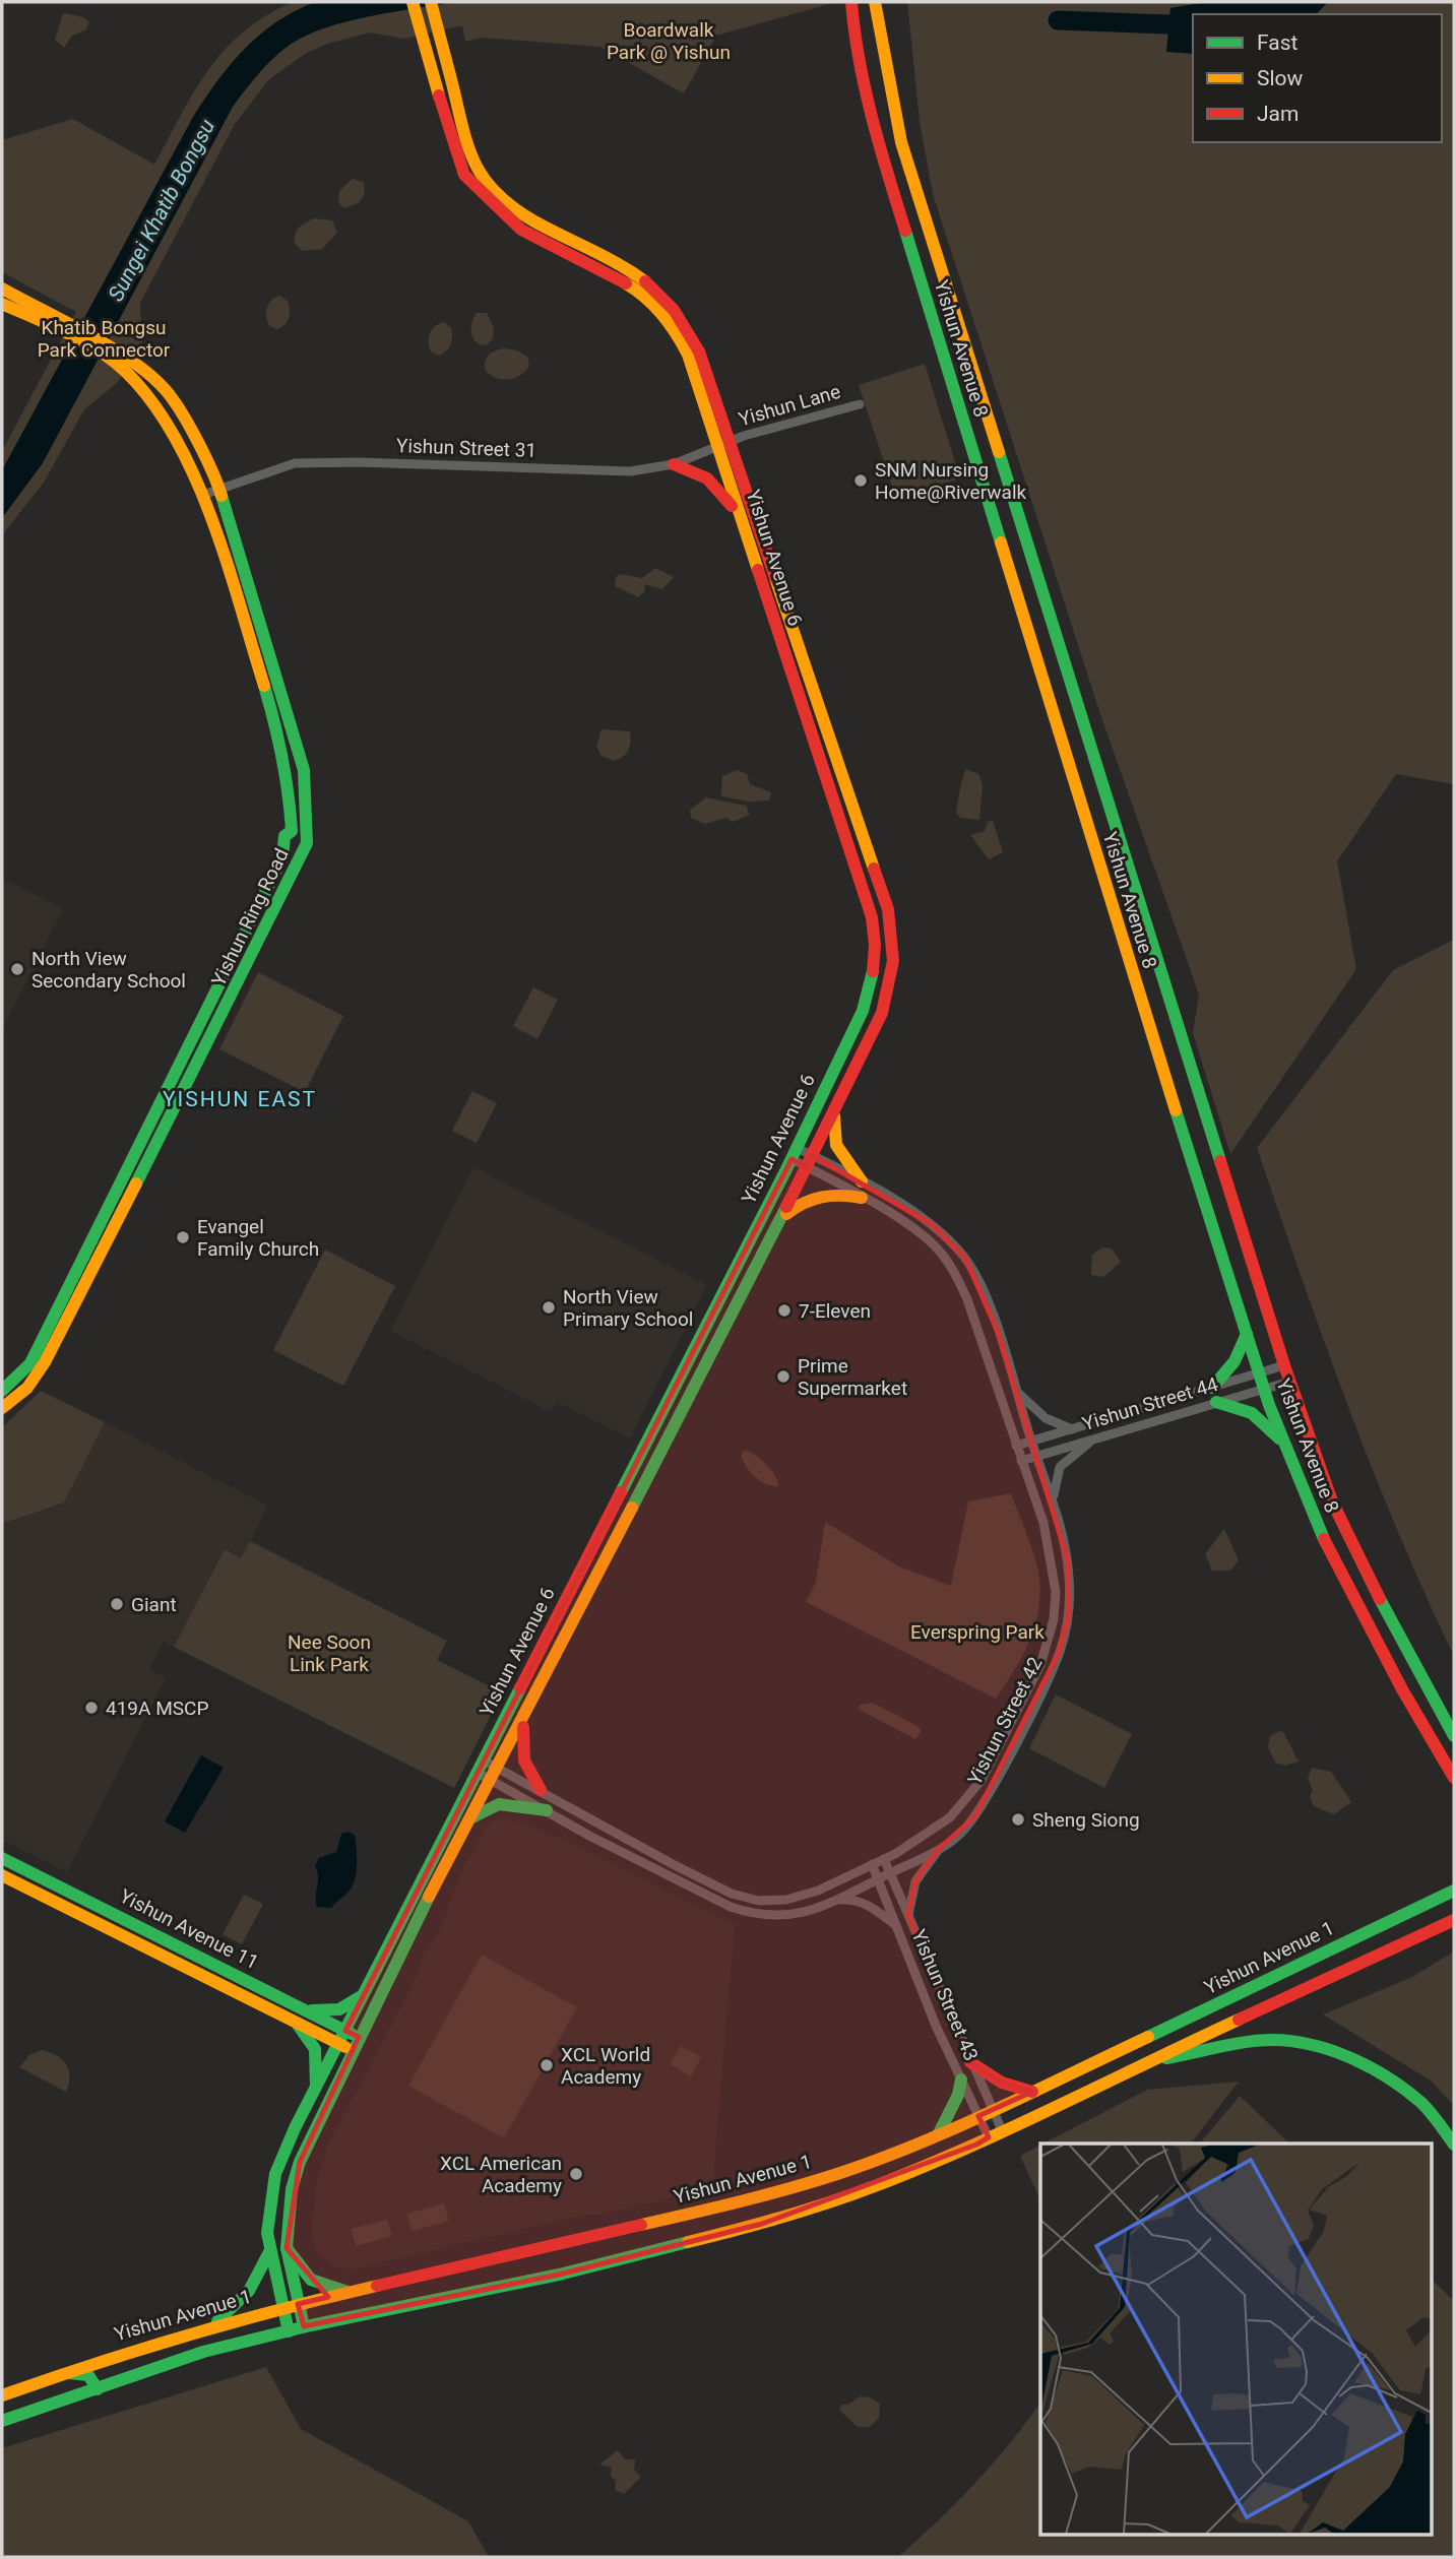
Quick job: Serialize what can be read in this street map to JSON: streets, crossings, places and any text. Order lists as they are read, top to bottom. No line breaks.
{"streets":{"main road":["Yishun Avenue 8","Yishun Avenue 6","Yishun Ring Road","Yishun Avenue 11","Yishun Avenue 1"],"street":["Yishun Lane","Yishun Street 31","Yishun Street 44","Yishun Street 42","Yishun Street 43"]},"crossings":[["Yishun Avenue 8","Yishun Street 44"],["Yishun Lane","Yishun Street 31"],["Yishun Lane","Yishun Avenue 6"],["Yishun Street 31","Yishun Avenue 6"],["Yishun Street 31","Yishun Ring Road"],["Yishun Avenue 6","Yishun Street 42"],["Yishun Avenue 6","Yishun Avenue 11"],["Yishun Avenue 6","Yishun Avenue 1"],["Yishun Street 44","Yishun Street 42"],["Yishun Street 42","Yishun Street 43"],["Yishun Avenue 1","Yishun Street 43"]],"districts":["YISHUN EAST"],"water":["Sungei Khatib Bongsu"],"parks":["Boardwalk Park @ Yishun","Khatib Bongsu Park Connector","Everspring Park","Nee Soon Link Park"],"places":["SNM Nursing Home@Riverwalk","North View Secondary School","Evangel Family Church","North View Primary School","7-Eleven","Prime Supermarket","Giant","419A MSCP","Sheng Siong","XCL World Academy","XCL American Academy"],"legend":["Fast","Slow","Jam"]}
